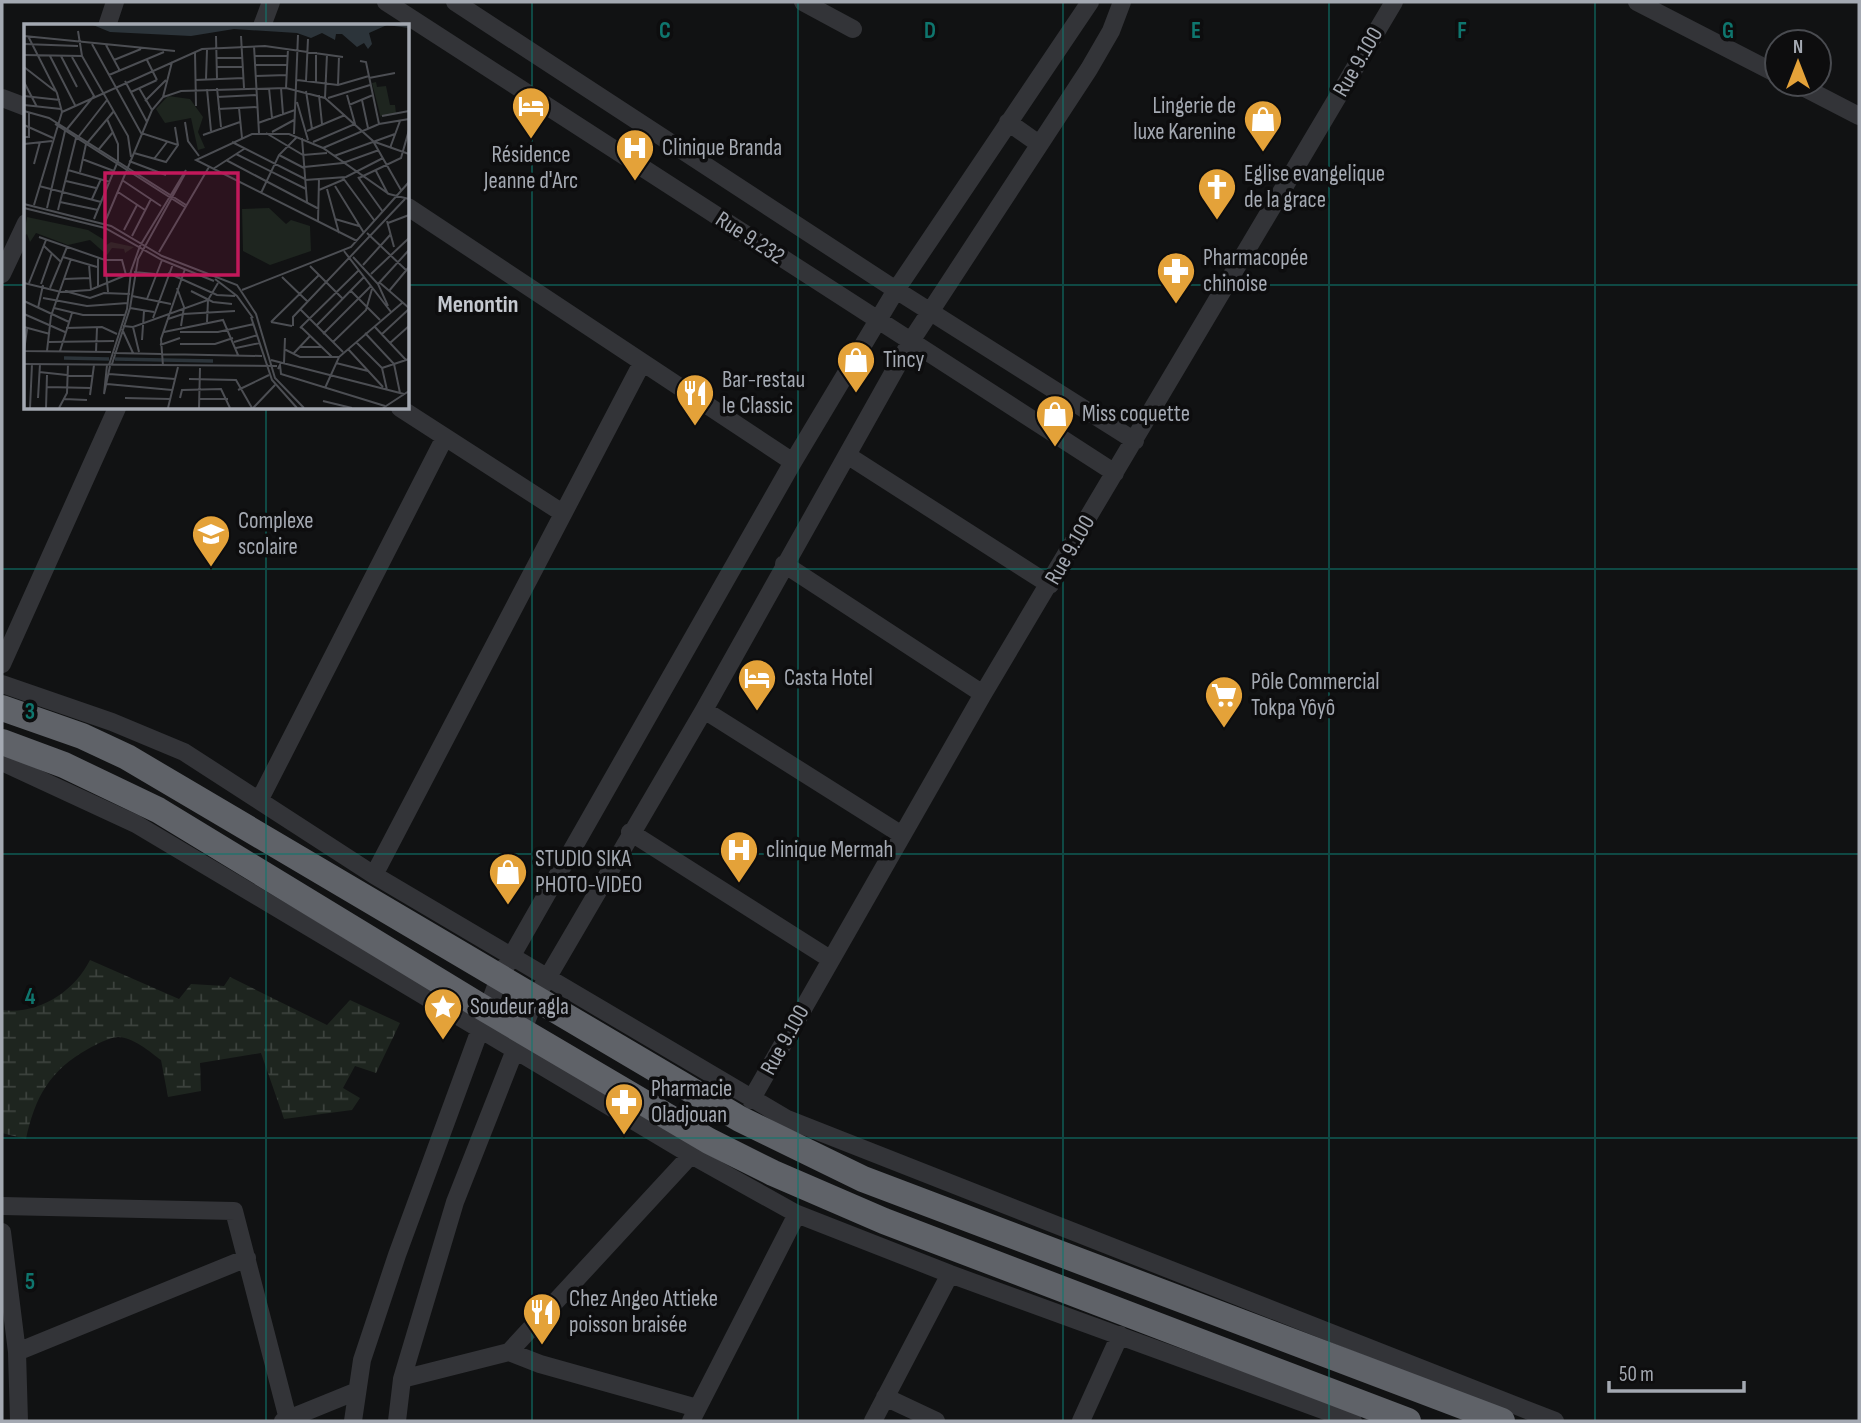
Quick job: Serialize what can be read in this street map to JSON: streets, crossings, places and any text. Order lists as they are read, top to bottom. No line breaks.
{"streets":{"street":["Rue 9.100","Rue 9.232"]},"crossings":[["Rue 9.100","Rue 9.232"]],"districts":["Menontin"],"places":{"hotel":["Résidence Jeanne d'Arc","Casta Hotel"],"shop":["Lingerie de luxe Karenine","Tincy","Miss coquette","STUDIO SIKA PHOTO-VIDEO"],"hospital":["Clinique Branda","clinique Mermah"],"church":["Eglise evangelique de la grace"],"pharmacy":["Pharmacopée chinoise","Pharmacie Oladjouan"],"restaurant":["Bar-restau le Classic","Chez Angeo Attieke poisson braisée"],"school or university":["Complexe scolaire"],"supermarket":["Pôle Commercial Tokpa Yôyô"],"place":["Soudeur agla"]},"scale_bar":"50 m","north":"top","grid":{"columns":["C","D","E","F","G"],"rows":["3","4","5"]}}
